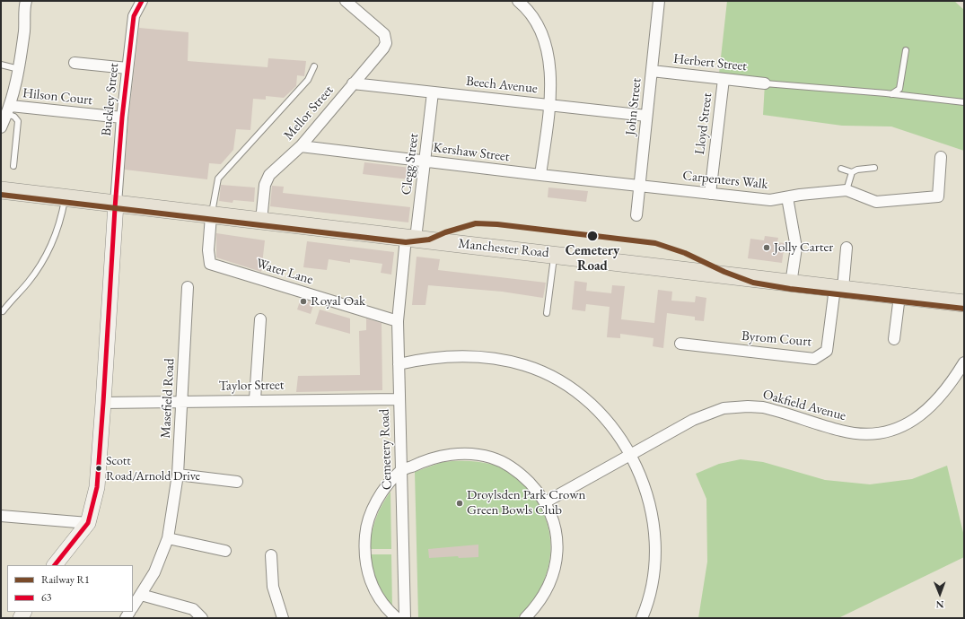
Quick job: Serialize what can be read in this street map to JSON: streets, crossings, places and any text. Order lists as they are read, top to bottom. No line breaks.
{"streets":{"main road":["Manchester Road"],"street":["Herbert Street","Beech Avenue","Hilson Court","Buckley Street","John Street","Mellor Street","Lloyd Street","Kershaw Street","Clegg Street","Carpenters Walk","Water Lane","Byrom Court","Taylor Street","Masefield Road","Oakfield Avenue","Cemetery Road"]},"crossings":[["Herbert Street","John Street"],["Herbert Street","Lloyd Street"],["Beech Avenue","John Street"],["Beech Avenue","Mellor Street"],["Beech Avenue","Clegg Street"],["Hilson Court","Buckley Street"],["Buckley Street","Manchester Road"],["John Street","Kershaw Street"],["John Street","Carpenters Walk"],["Mellor Street","Kershaw Street"],["Mellor Street","Manchester Road"],["Lloyd Street","Carpenters Walk"],["Kershaw Street","Clegg Street"],["Kershaw Street","Carpenters Walk"],["Clegg Street","Manchester Road"],["Clegg Street","Cemetery Road"],["Manchester Road","Water Lane"],["Manchester Road","Byrom Court"],["Manchester Road","Cemetery Road"],["Water Lane","Cemetery Road"],["Taylor Street","Masefield Road"],["Taylor Street","Cemetery Road"]],"places":["Cemetery Road","Jolly Carter","Royal Oak","Scott Road/Arnold Drive","Droylsden Park Crown Green Bowls Club"],"lines":["transit line 63","rail line R1"],"legend":["Railway R1","63"],"north":"bottom"}
